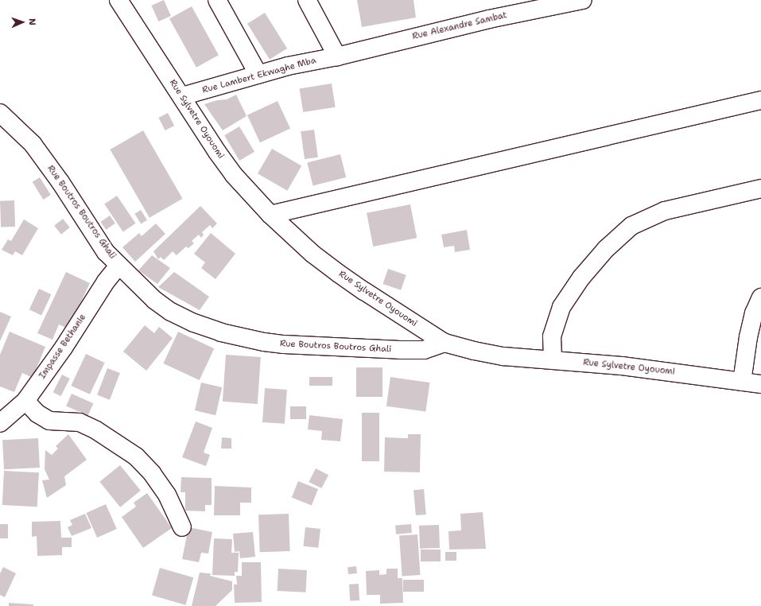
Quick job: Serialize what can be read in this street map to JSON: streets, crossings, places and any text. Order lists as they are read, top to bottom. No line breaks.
{"streets":{"street":["Rue Alexandre Sambat","Rue Lambert Ekwaghe Mba","Rue Sylvetre Oyouomi","Rue Boutros Boutros Ghali","Impasse Bethanie"]},"crossings":[["Rue Alexandre Sambat","Rue Lambert Ekwaghe Mba"],["Rue Lambert Ekwaghe Mba","Rue Sylvetre Oyouomi"],["Rue Sylvetre Oyouomi","Rue Boutros Boutros Ghali"],["Rue Boutros Boutros Ghali","Impasse Bethanie"]],"north":"right"}
